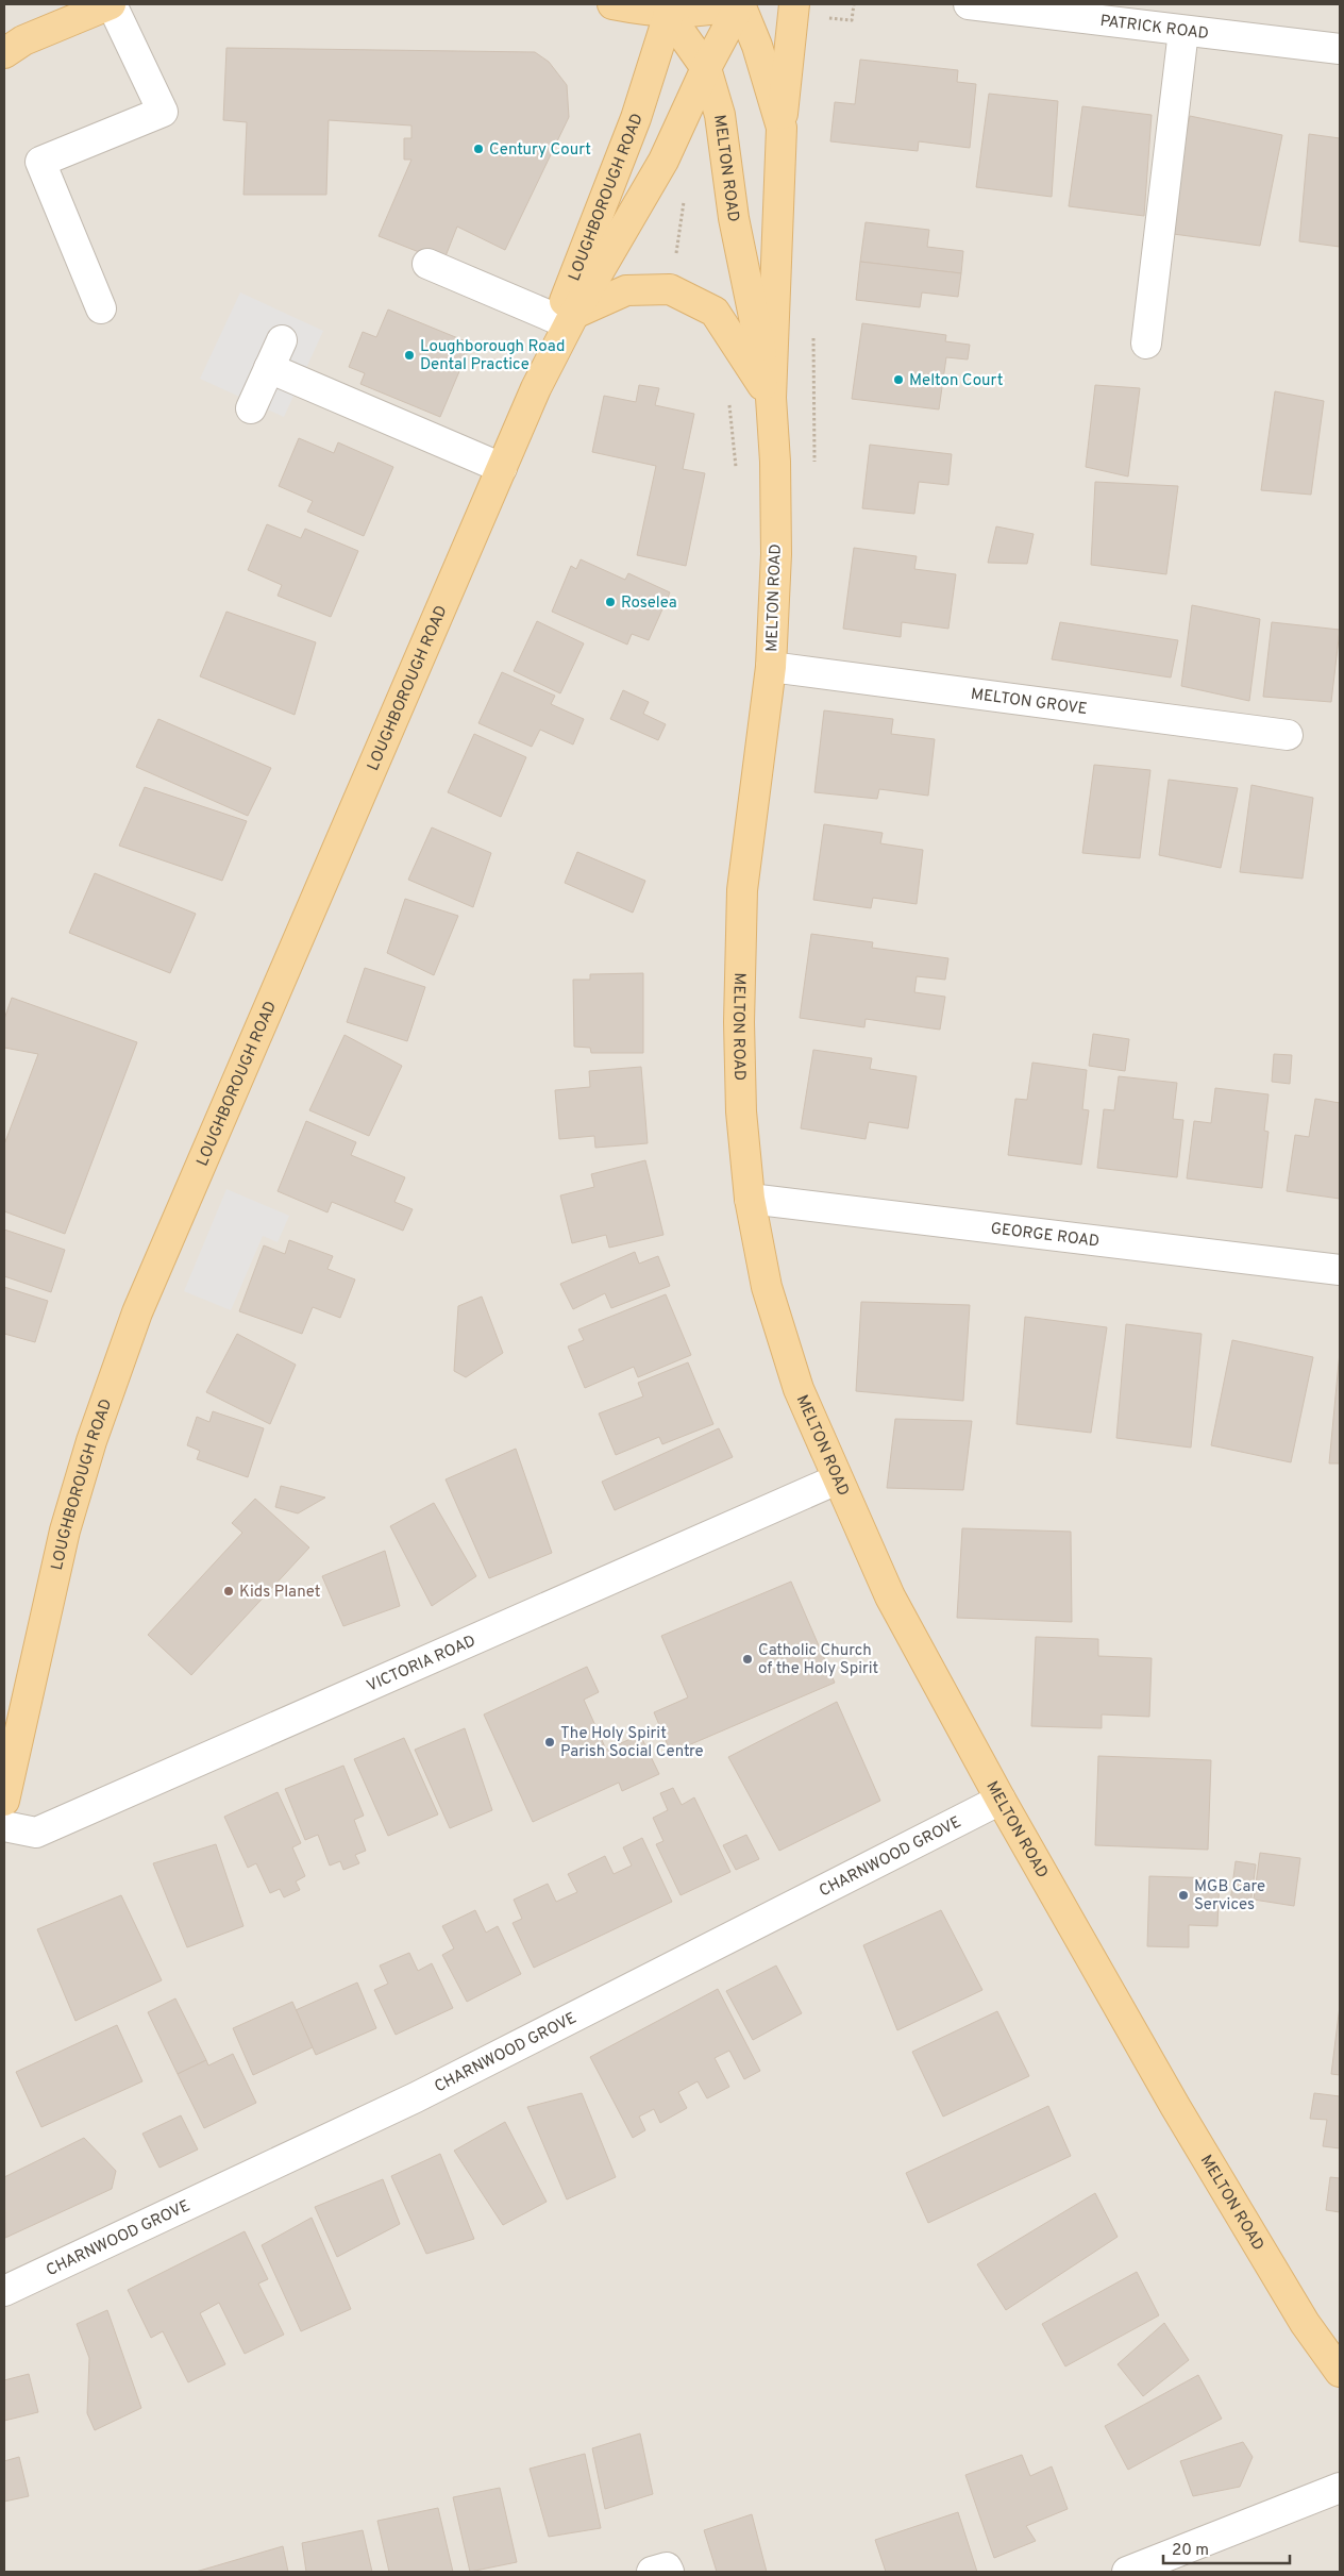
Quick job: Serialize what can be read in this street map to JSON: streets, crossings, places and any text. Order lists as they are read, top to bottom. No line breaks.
{"streets":{"main road":["MELTON ROAD","LOUGHBOROUGH ROAD"],"street":["PATRICK ROAD","MELTON GROVE","GEORGE ROAD","VICTORIA ROAD","CHARNWOOD GROVE"]},"crossings":[["MELTON ROAD","LOUGHBOROUGH ROAD"],["MELTON ROAD","MELTON GROVE"],["MELTON ROAD","GEORGE ROAD"],["MELTON ROAD","VICTORIA ROAD"],["MELTON ROAD","CHARNWOOD GROVE"]],"places":["Century Court","Loughborough Road Dental Practice","Melton Court","Roselea","Kids Planet","Catholic Church of the Holy Spirit","The Holy Spirit Parish Social Centre","MGB Care Services"],"scale_bar":"20 m"}
